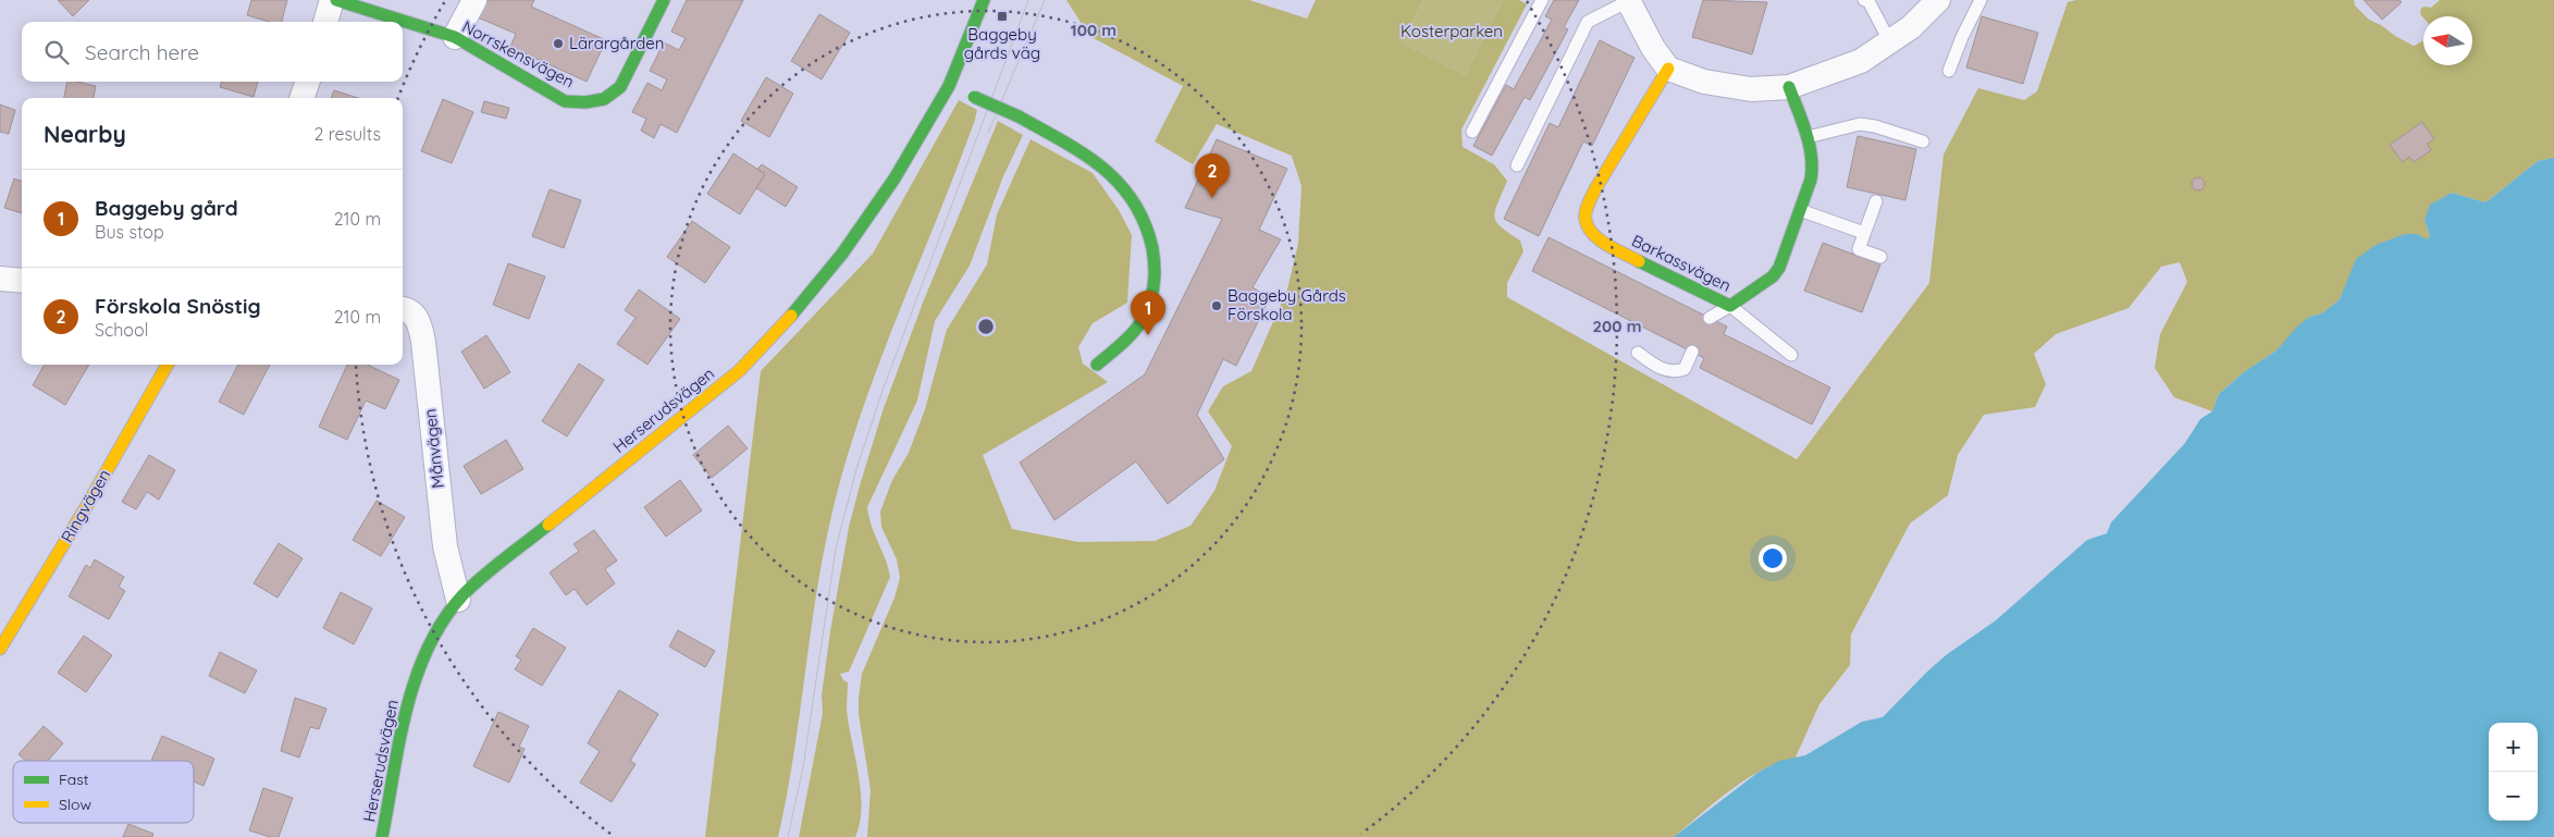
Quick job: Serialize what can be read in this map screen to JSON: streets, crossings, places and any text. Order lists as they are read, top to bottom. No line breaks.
{"streets":{"street":["Norrskensvägen","Barkassvägen","Herserudsvägen","Månvägen","Ringvägen"]},"crossings":[["Herserudsvägen","Månvägen"]],"parks":["Kosterparken"],"places":{"transit":["Baggeby gårds väg"],"other":["Lärargården","Baggeby Gårds Förskola"]},"legend":["Fast","Slow"],"north":"left","page":{"search":"Search here","heading":["Nearby","2 results"],"pins":["2","1"],"list":[{"mark":"1","name":"Baggeby gård","note":"Bus stop","value":"210 m"},{"mark":"2","name":"Förskola Snöstig","note":"School","value":"210 m"}],"map_buttons":["+","−"]},"rings":["100 m","200 m"]}
